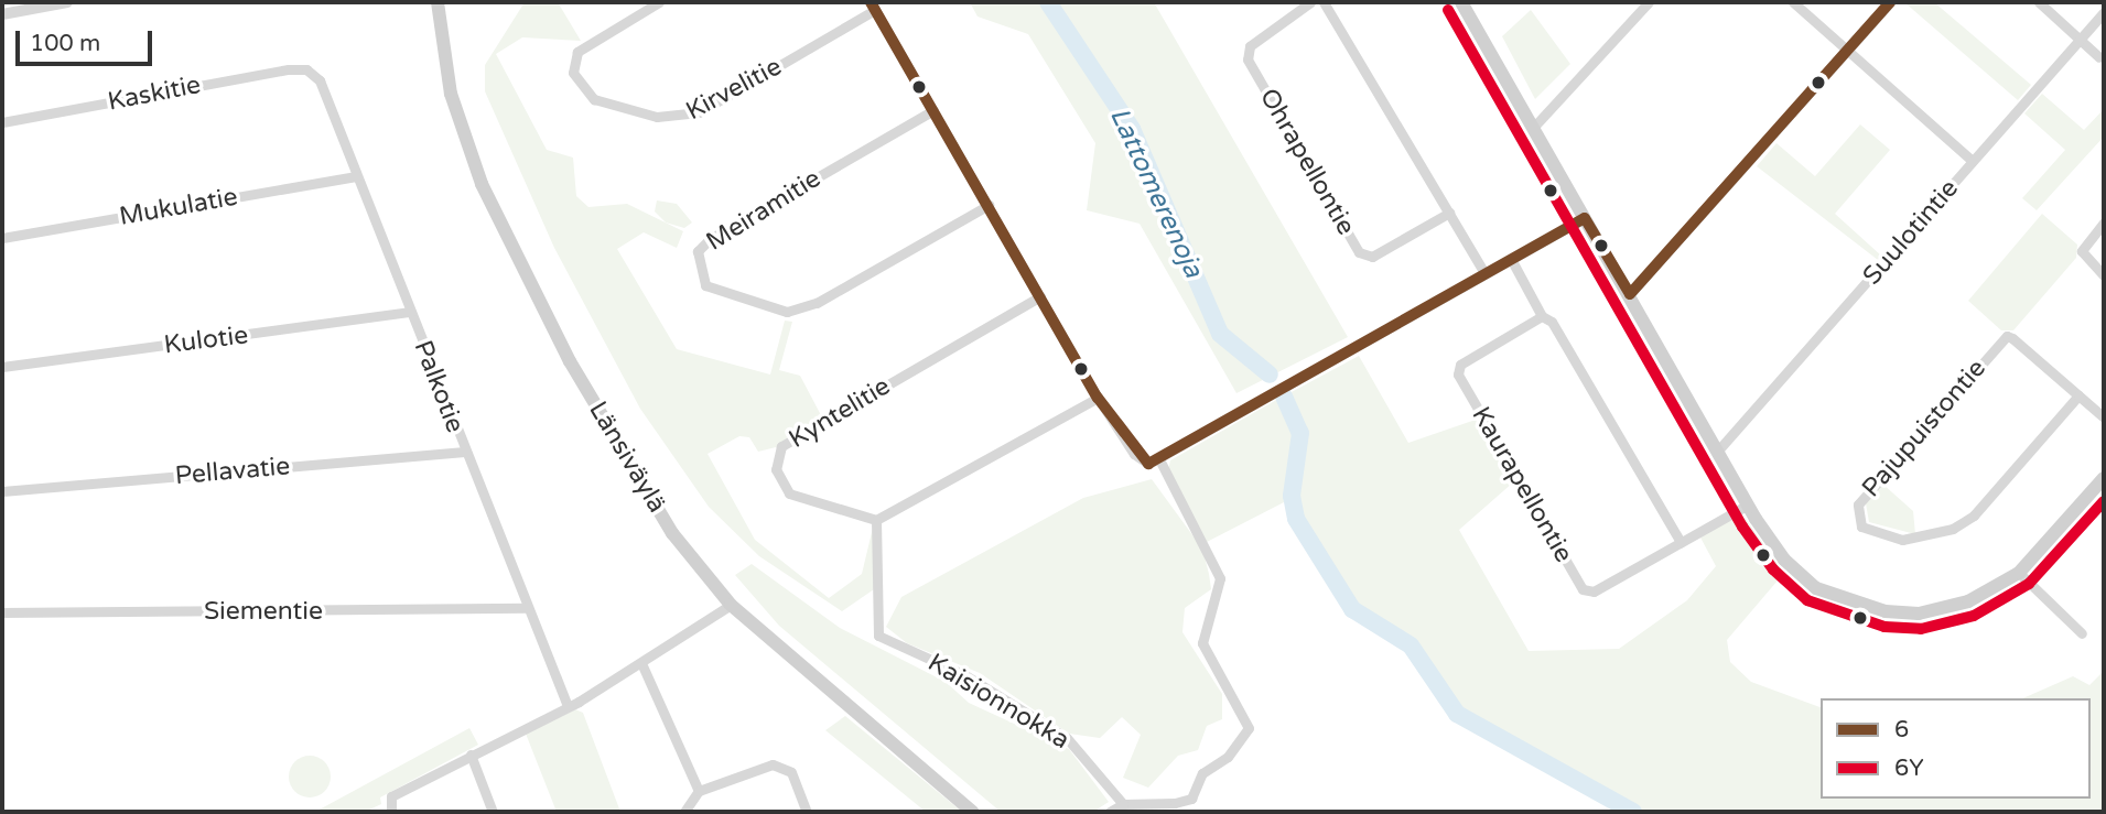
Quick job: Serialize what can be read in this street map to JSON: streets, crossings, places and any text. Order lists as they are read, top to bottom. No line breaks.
{"streets":{"main road":["Länsiväylä"],"street":["Kirvelitie","Kaskitie","Ohrapellontie","Mukulatie","Meiramitie","Suulotintie","Kulotie","Palkotie","Kyntelitie","Pajupuistontie","Pellavatie","Kaurapellontie","Siementie","Kaisionnokka"]},"crossings":[["Kaskitie","Palkotie"],["Mukulatie","Palkotie"],["Kulotie","Palkotie"],["Palkotie","Pellavatie"],["Palkotie","Siementie"],["Kyntelitie","Kaisionnokka"]],"water":["Lattomerenoja"],"lines":["transit line 6","transit line 6Y"],"legend":["6","6Y"],"scale_bar":"100 m"}
